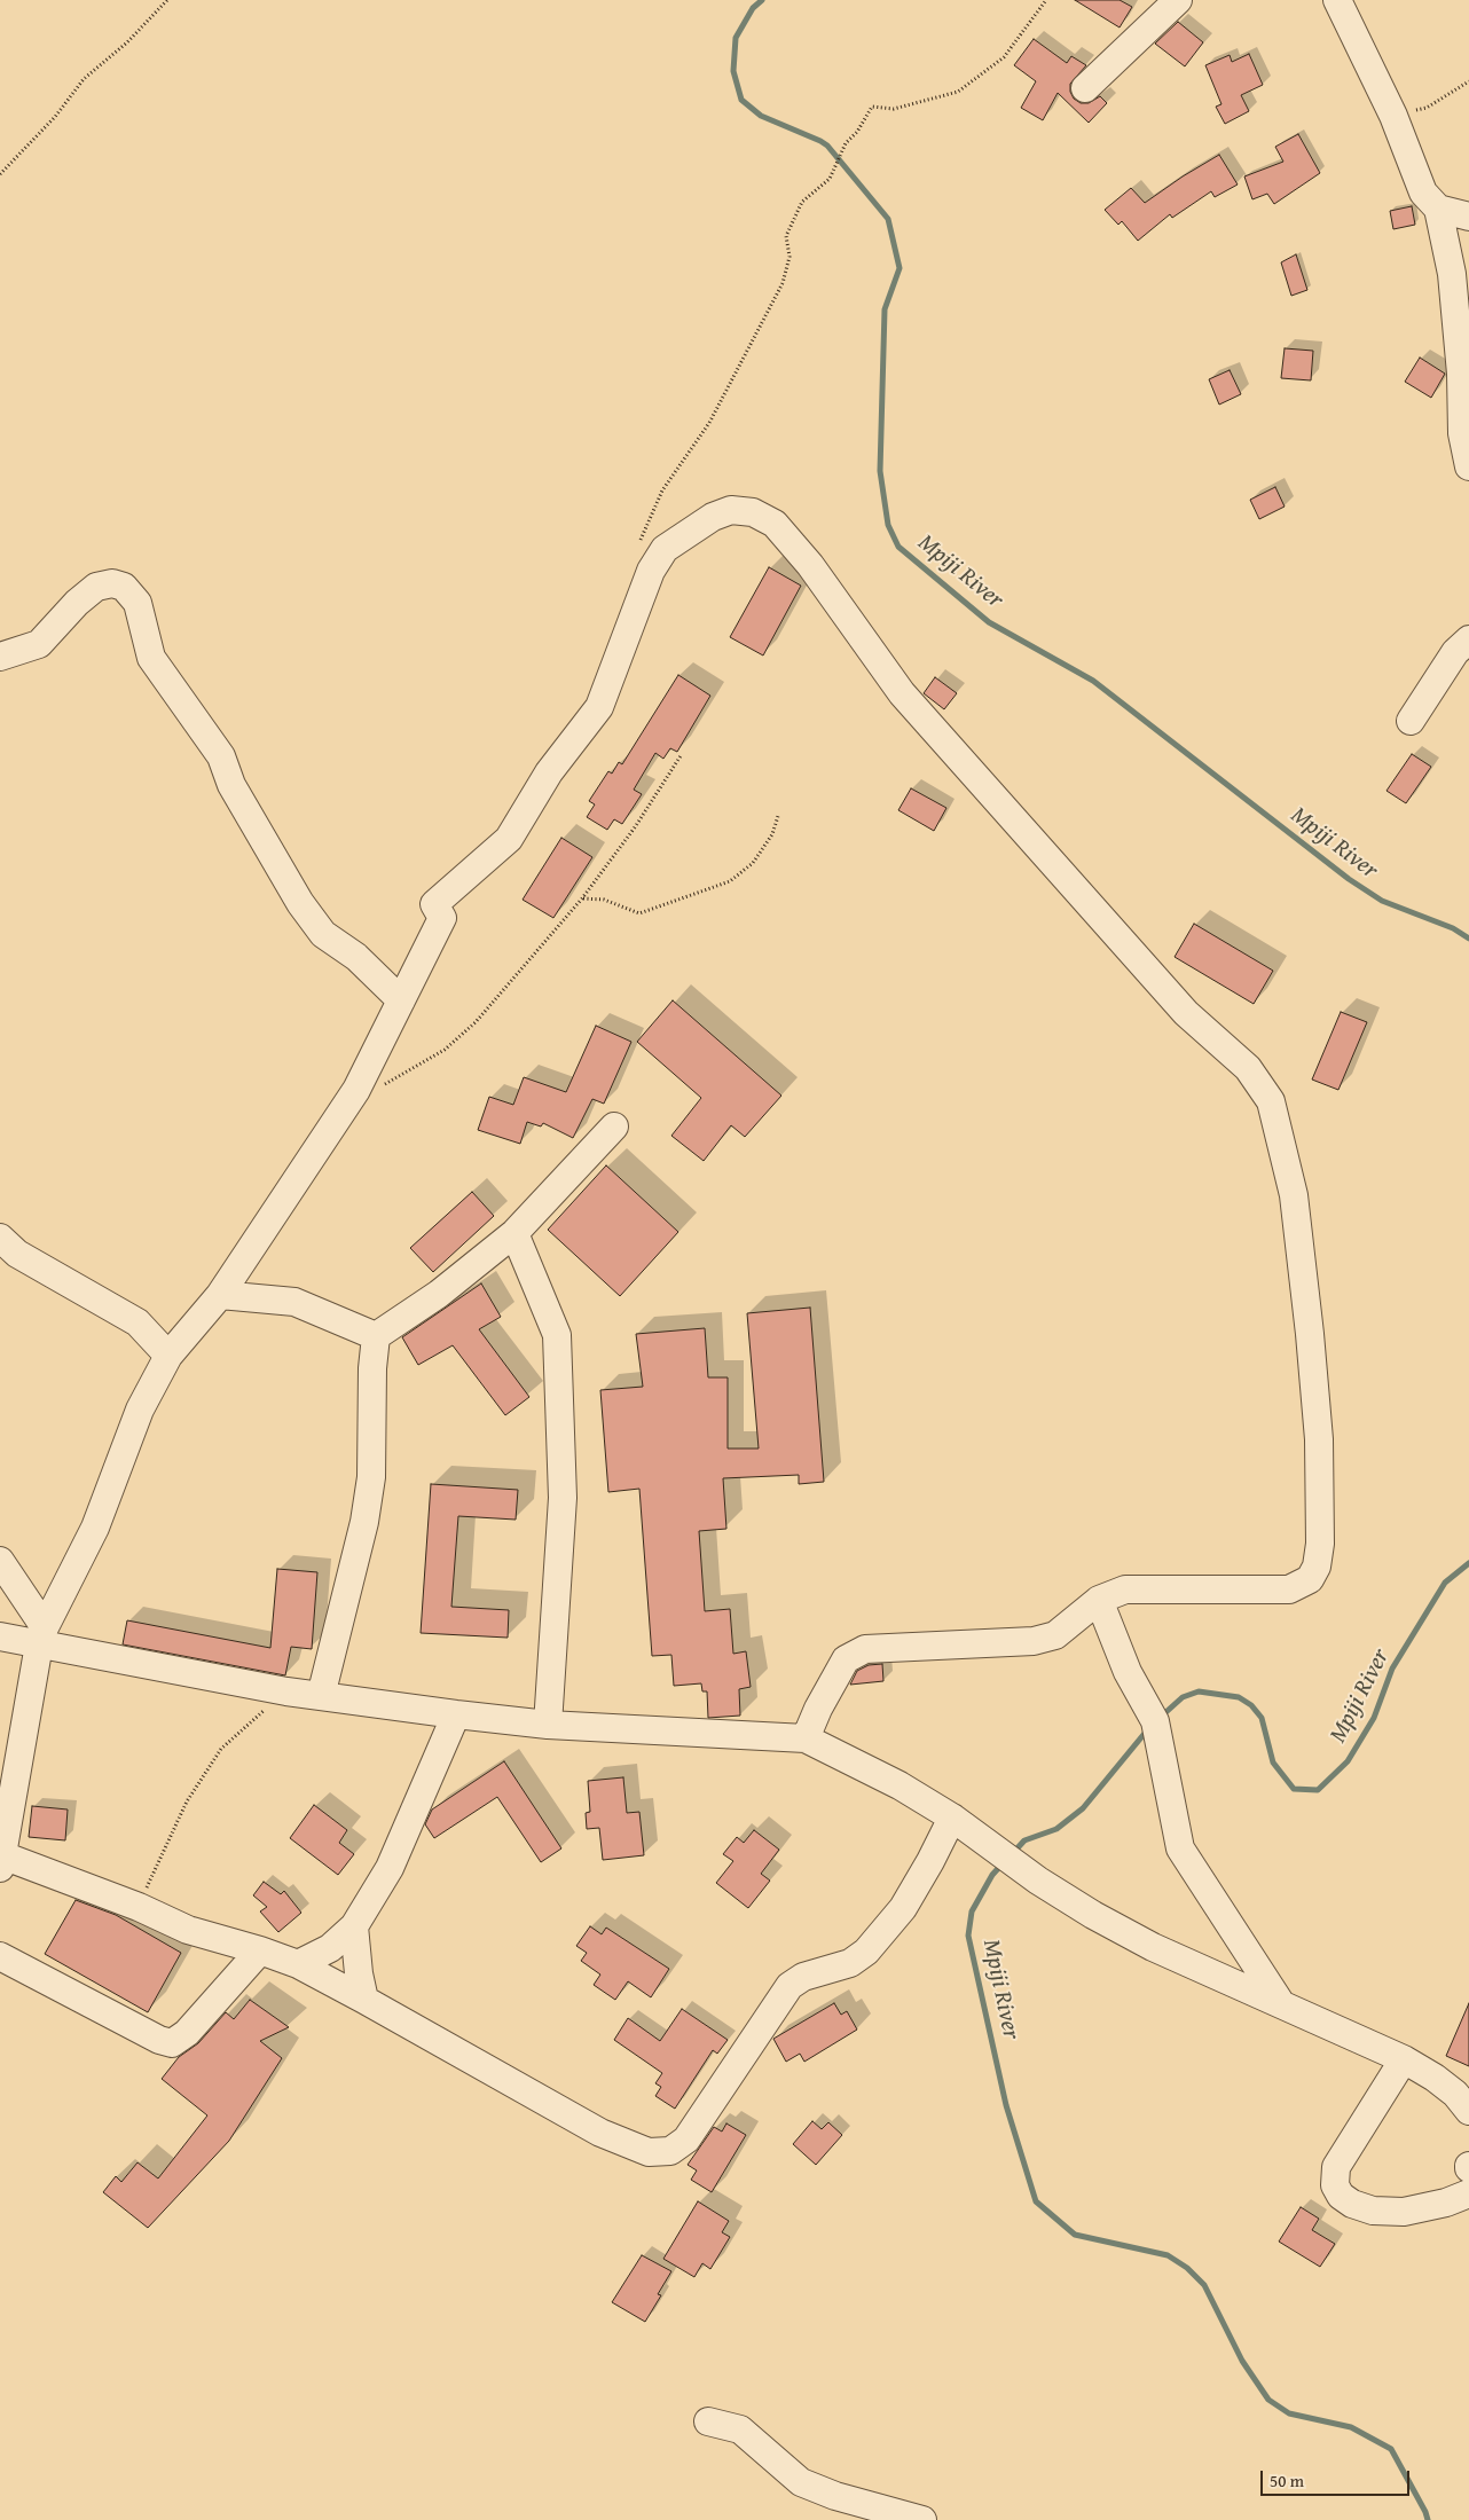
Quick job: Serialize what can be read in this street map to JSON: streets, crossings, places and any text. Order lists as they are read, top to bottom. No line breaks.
{"water":["Mpiji River"],"scale_bar":"50 m"}
